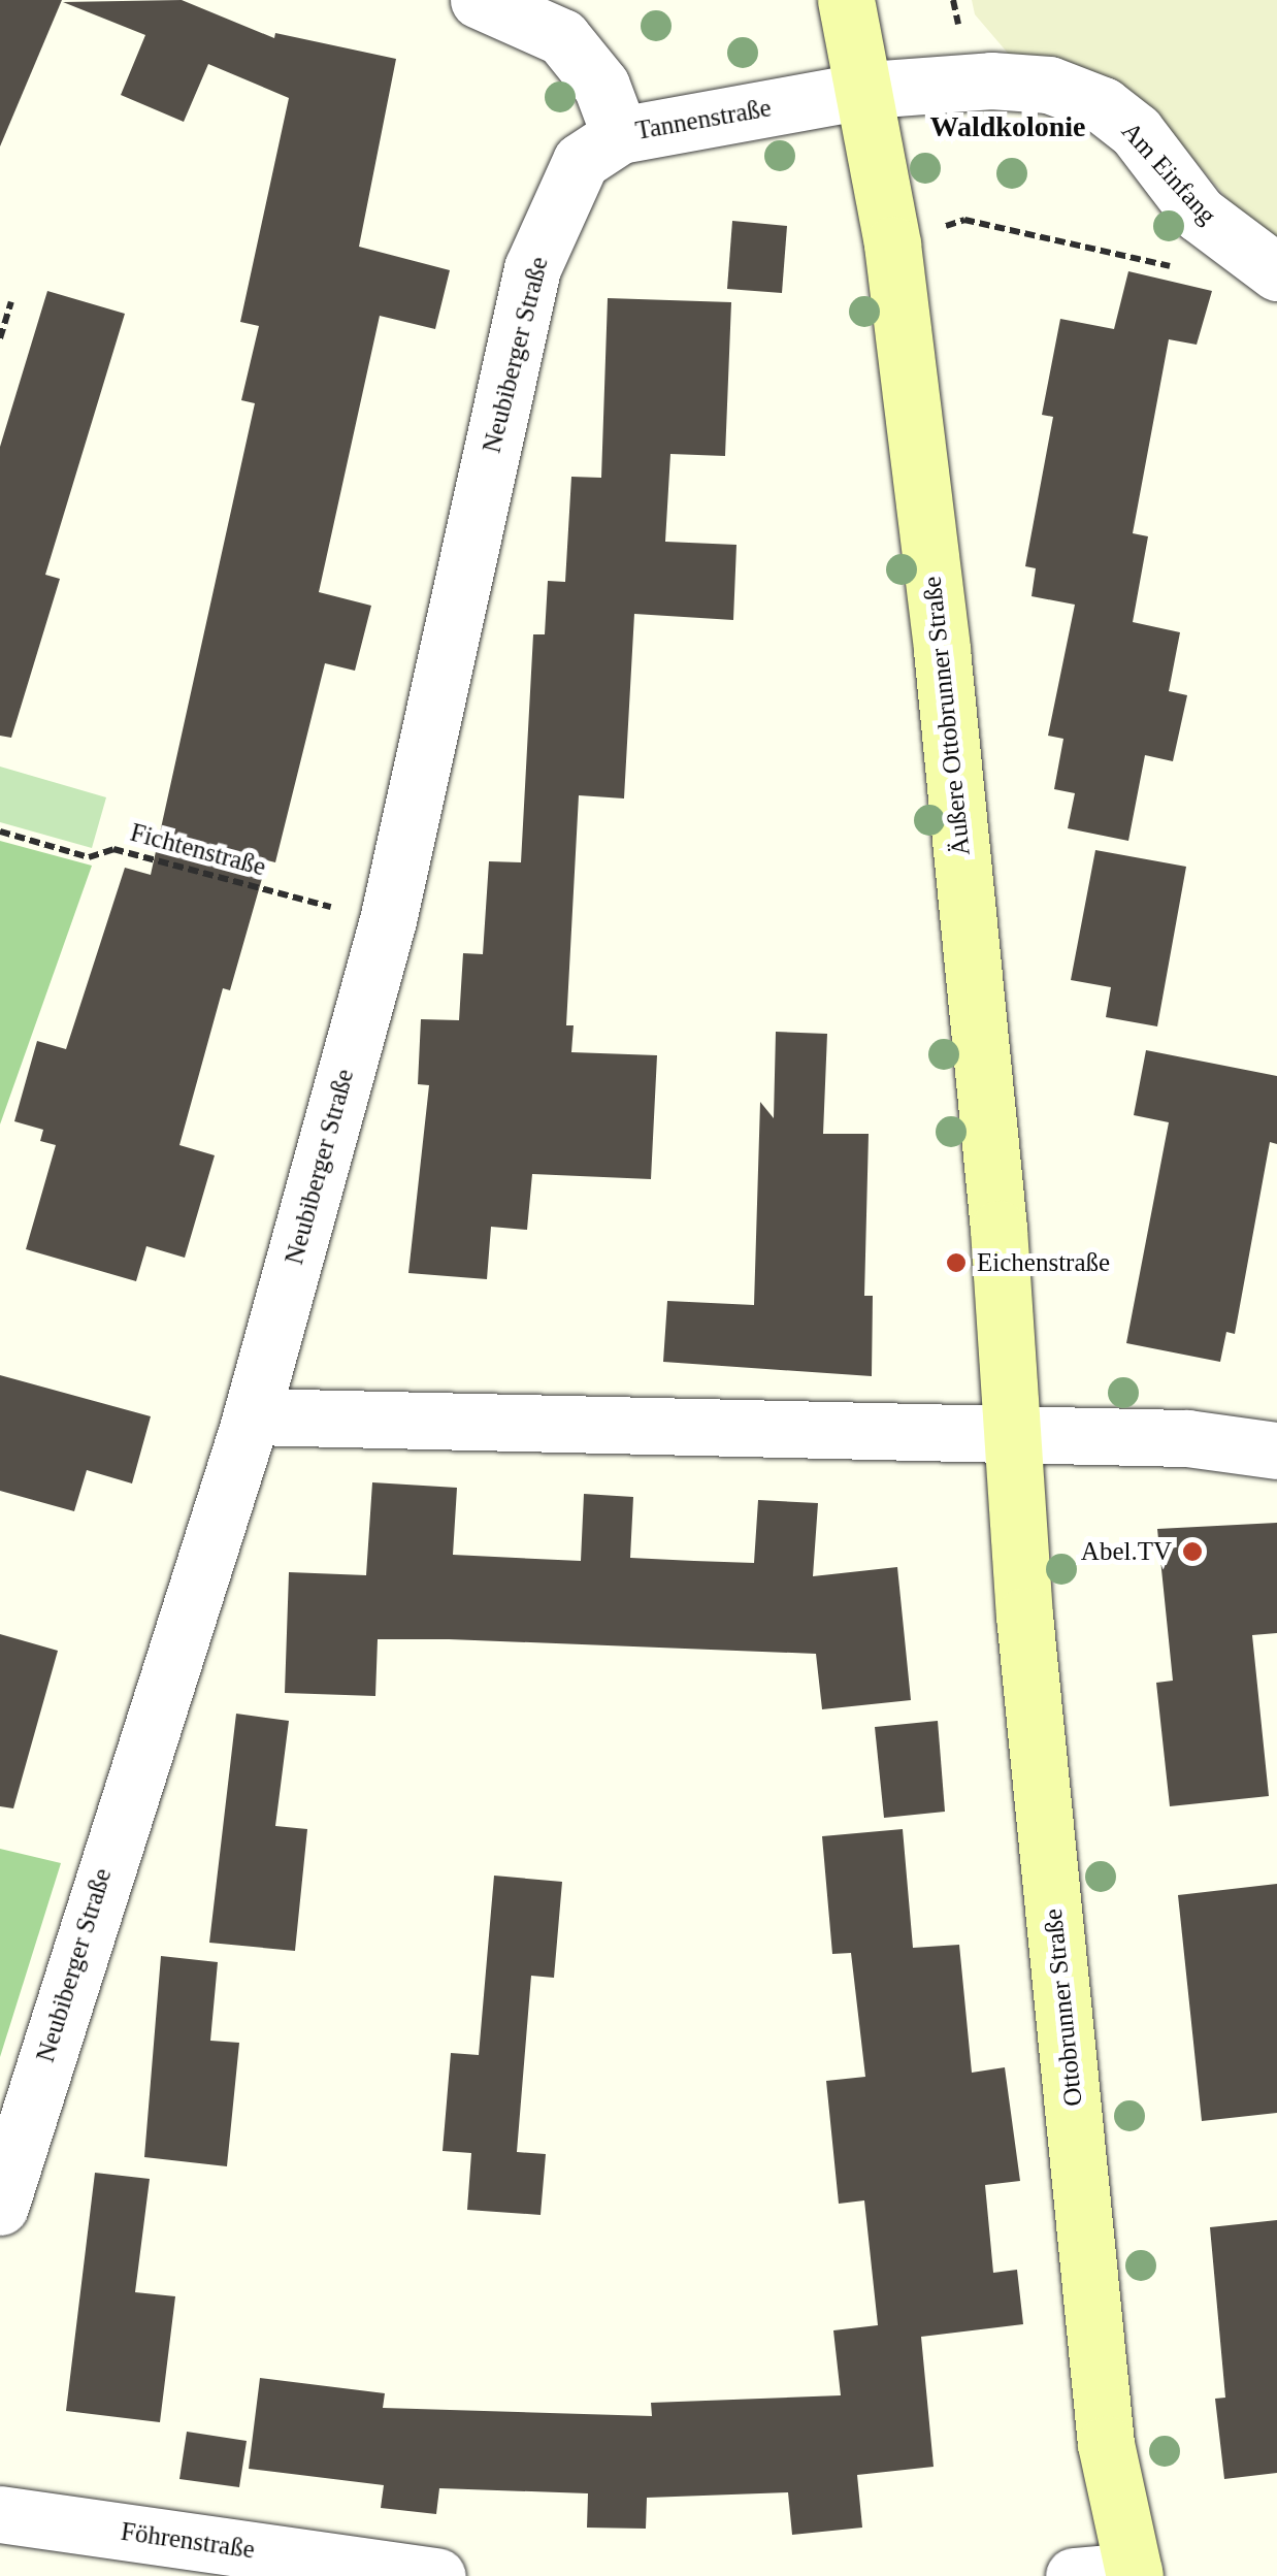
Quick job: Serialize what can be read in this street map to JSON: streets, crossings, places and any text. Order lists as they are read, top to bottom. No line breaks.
{"streets":{"main road":["Äußere Ottobrunner Straße","Ottobrunner Straße"],"street":["Tannenstraße","Am Einfang","Neubiberger Straße","Föhrenstraße"],"path":["Fichtenstraße"]},"crossings":[["Tannenstraße","Am Einfang"],["Tannenstraße","Neubiberger Straße"],["Tannenstraße","Äußere Ottobrunner Straße"],["Am Einfang","Äußere Ottobrunner Straße"],["Neubiberger Straße","Fichtenstraße"],["Äußere Ottobrunner Straße","Ottobrunner Straße"]],"districts":["Waldkolonie"],"places":["Eichenstraße","Abel.TV"]}
